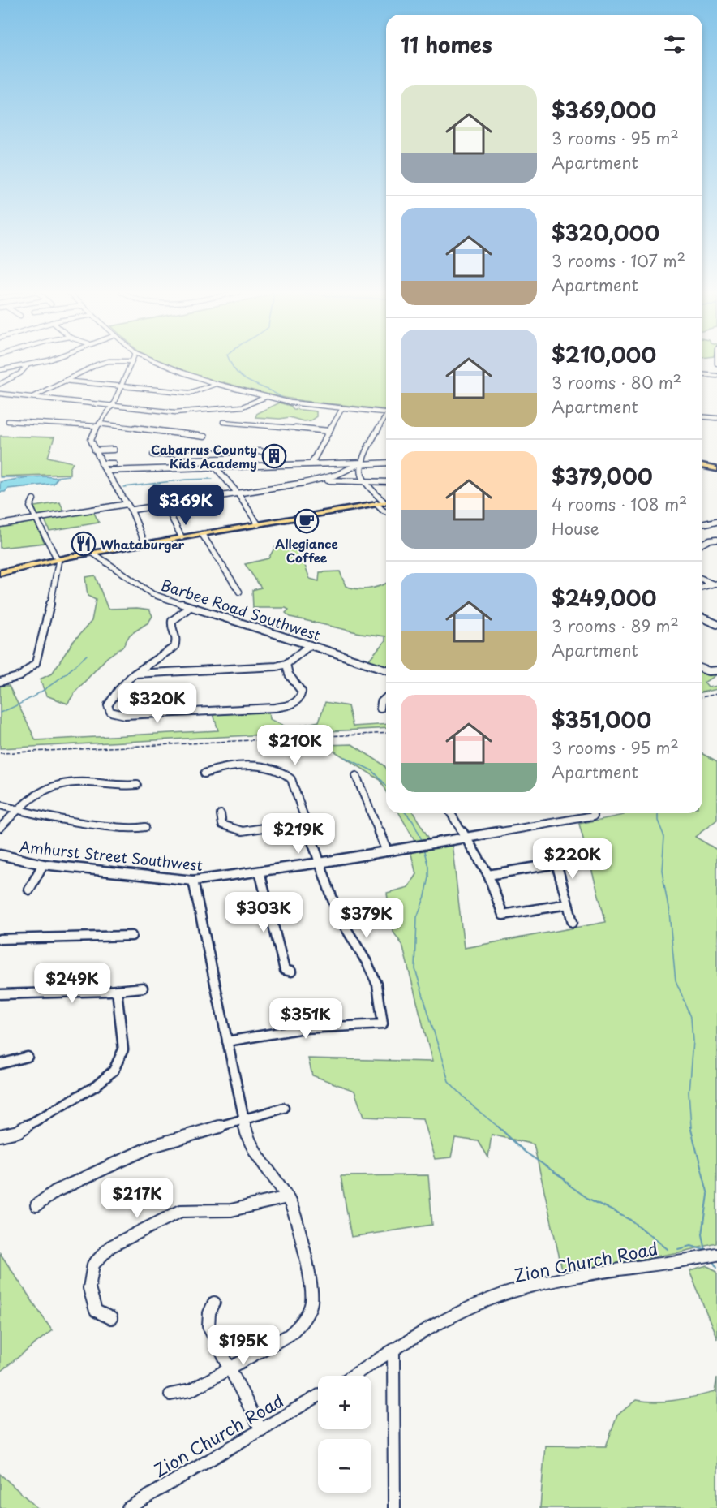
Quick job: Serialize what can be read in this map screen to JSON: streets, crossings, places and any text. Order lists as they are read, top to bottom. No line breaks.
{"streets":{"street":["Barbee Road Southwest","Amhurst Street Southwest","Zion Church Road"]},"places":{"building":["Cabarrus County Kids Academy"],"cafe":["Allegiance Coffee"],"restaurant":["Whataburger"]},"page":{"heading":"11 homes","list":[{"name":"$369,000","note":"3 rooms · 95 m² · Apartment"},{"name":"$320,000","note":"3 rooms · 107 m² · Apartment"},{"name":"$210,000","note":"3 rooms · 80 m² · Apartment"},{"name":"$379,000","note":"4 rooms · 108 m² · House"},{"name":"$249,000","note":"3 rooms · 89 m² · Apartment"},{"name":"$351,000","note":"3 rooms · 95 m² · Apartment"}],"price":["$369K","$320K","$210K","$219K","$220K","$303K","$379K","$249K","$351K","$217K","$195K"],"map_buttons":["+","−"]}}
